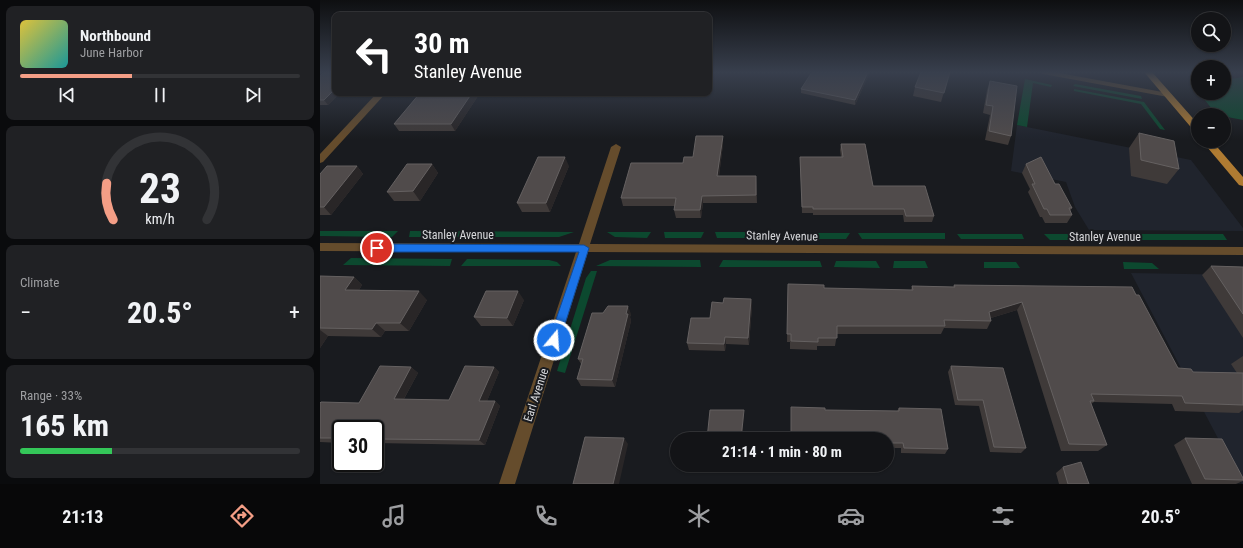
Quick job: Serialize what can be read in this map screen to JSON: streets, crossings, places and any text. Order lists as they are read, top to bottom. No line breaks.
{"streets":{"street":["Stanley Avenue","Earl Avenue"]},"crossings":[["Stanley Avenue","Earl Avenue"]],"page":{"map_buttons":["+","−"],"turn":["30 m","Stanley Avenue"],"song":["Northbound","June Harbor"],"tile":["Climate",["Range · 33%","165 km"]],"heat":["−","20.5°","+"],"limit":"30","trip":"21:14 · 1 min · 80 m","tabs":["21:13","20.5°"],"gauge":["23","km/h"]}}
